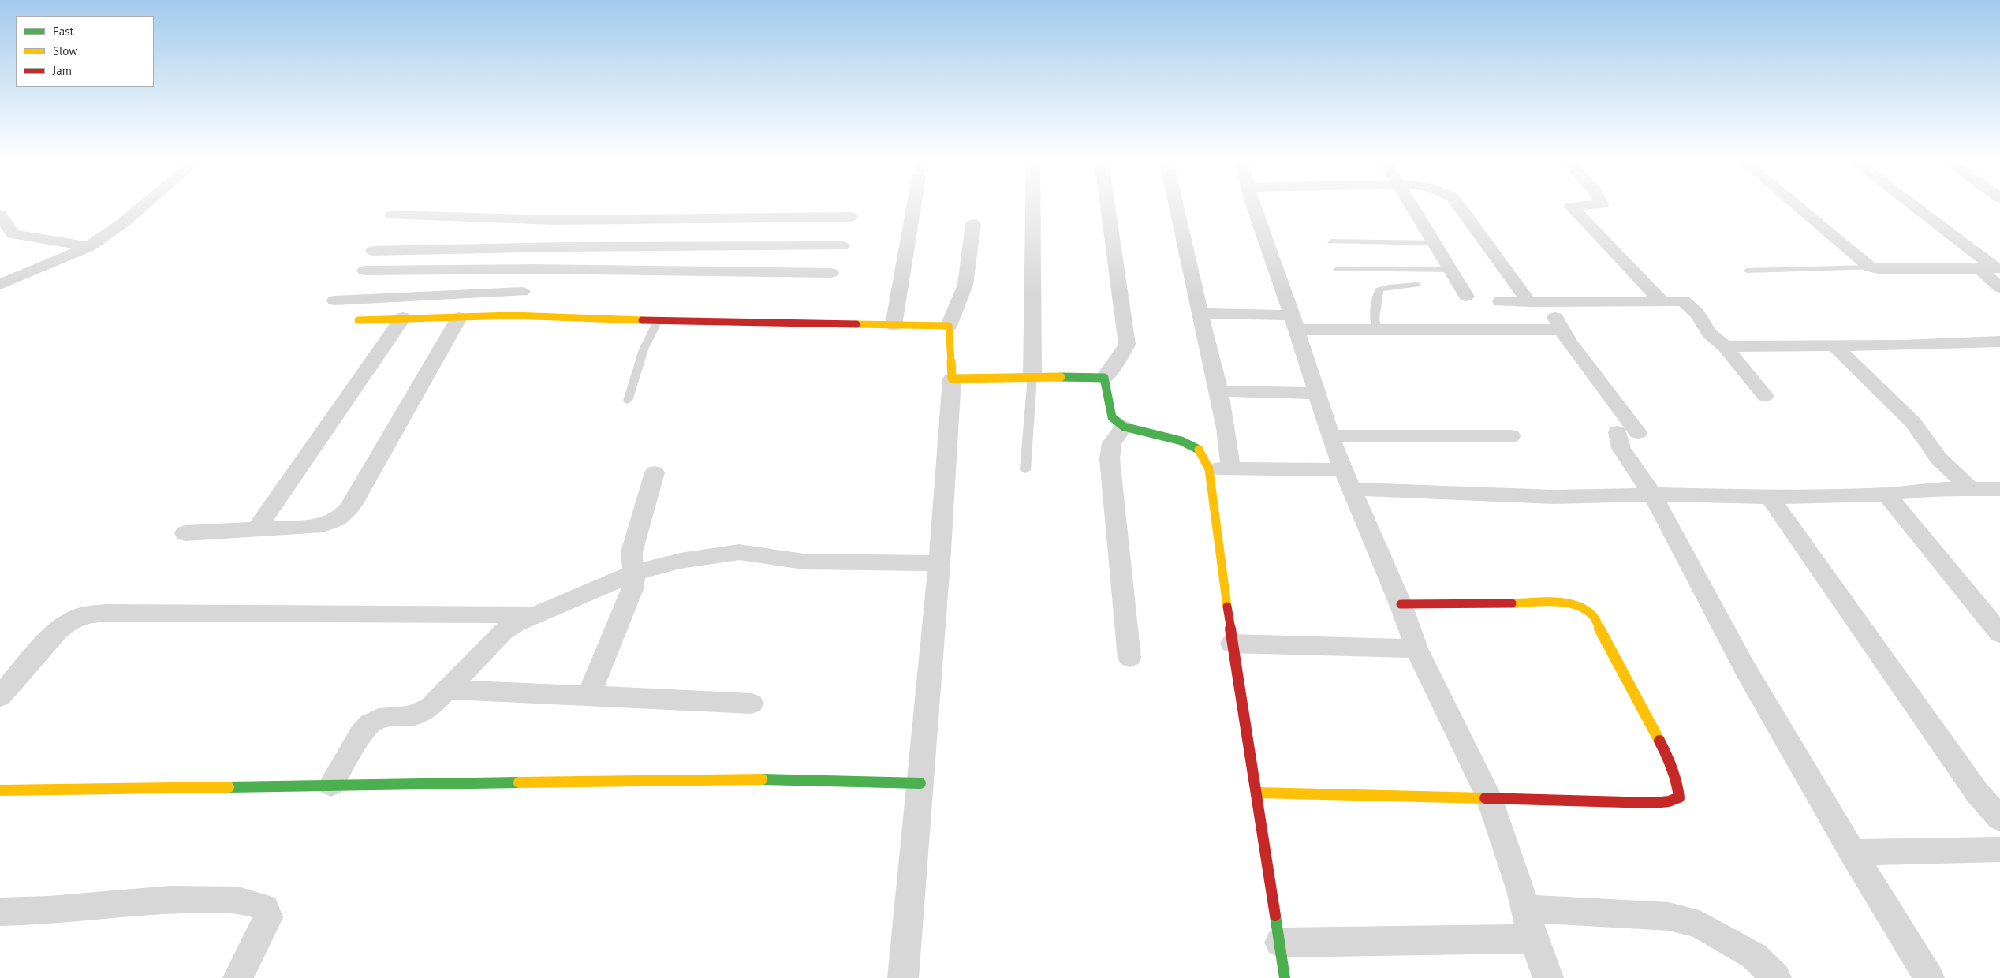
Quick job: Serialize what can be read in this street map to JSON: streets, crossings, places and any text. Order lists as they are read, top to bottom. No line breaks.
{"legend":["Fast","Slow","Jam"]}
